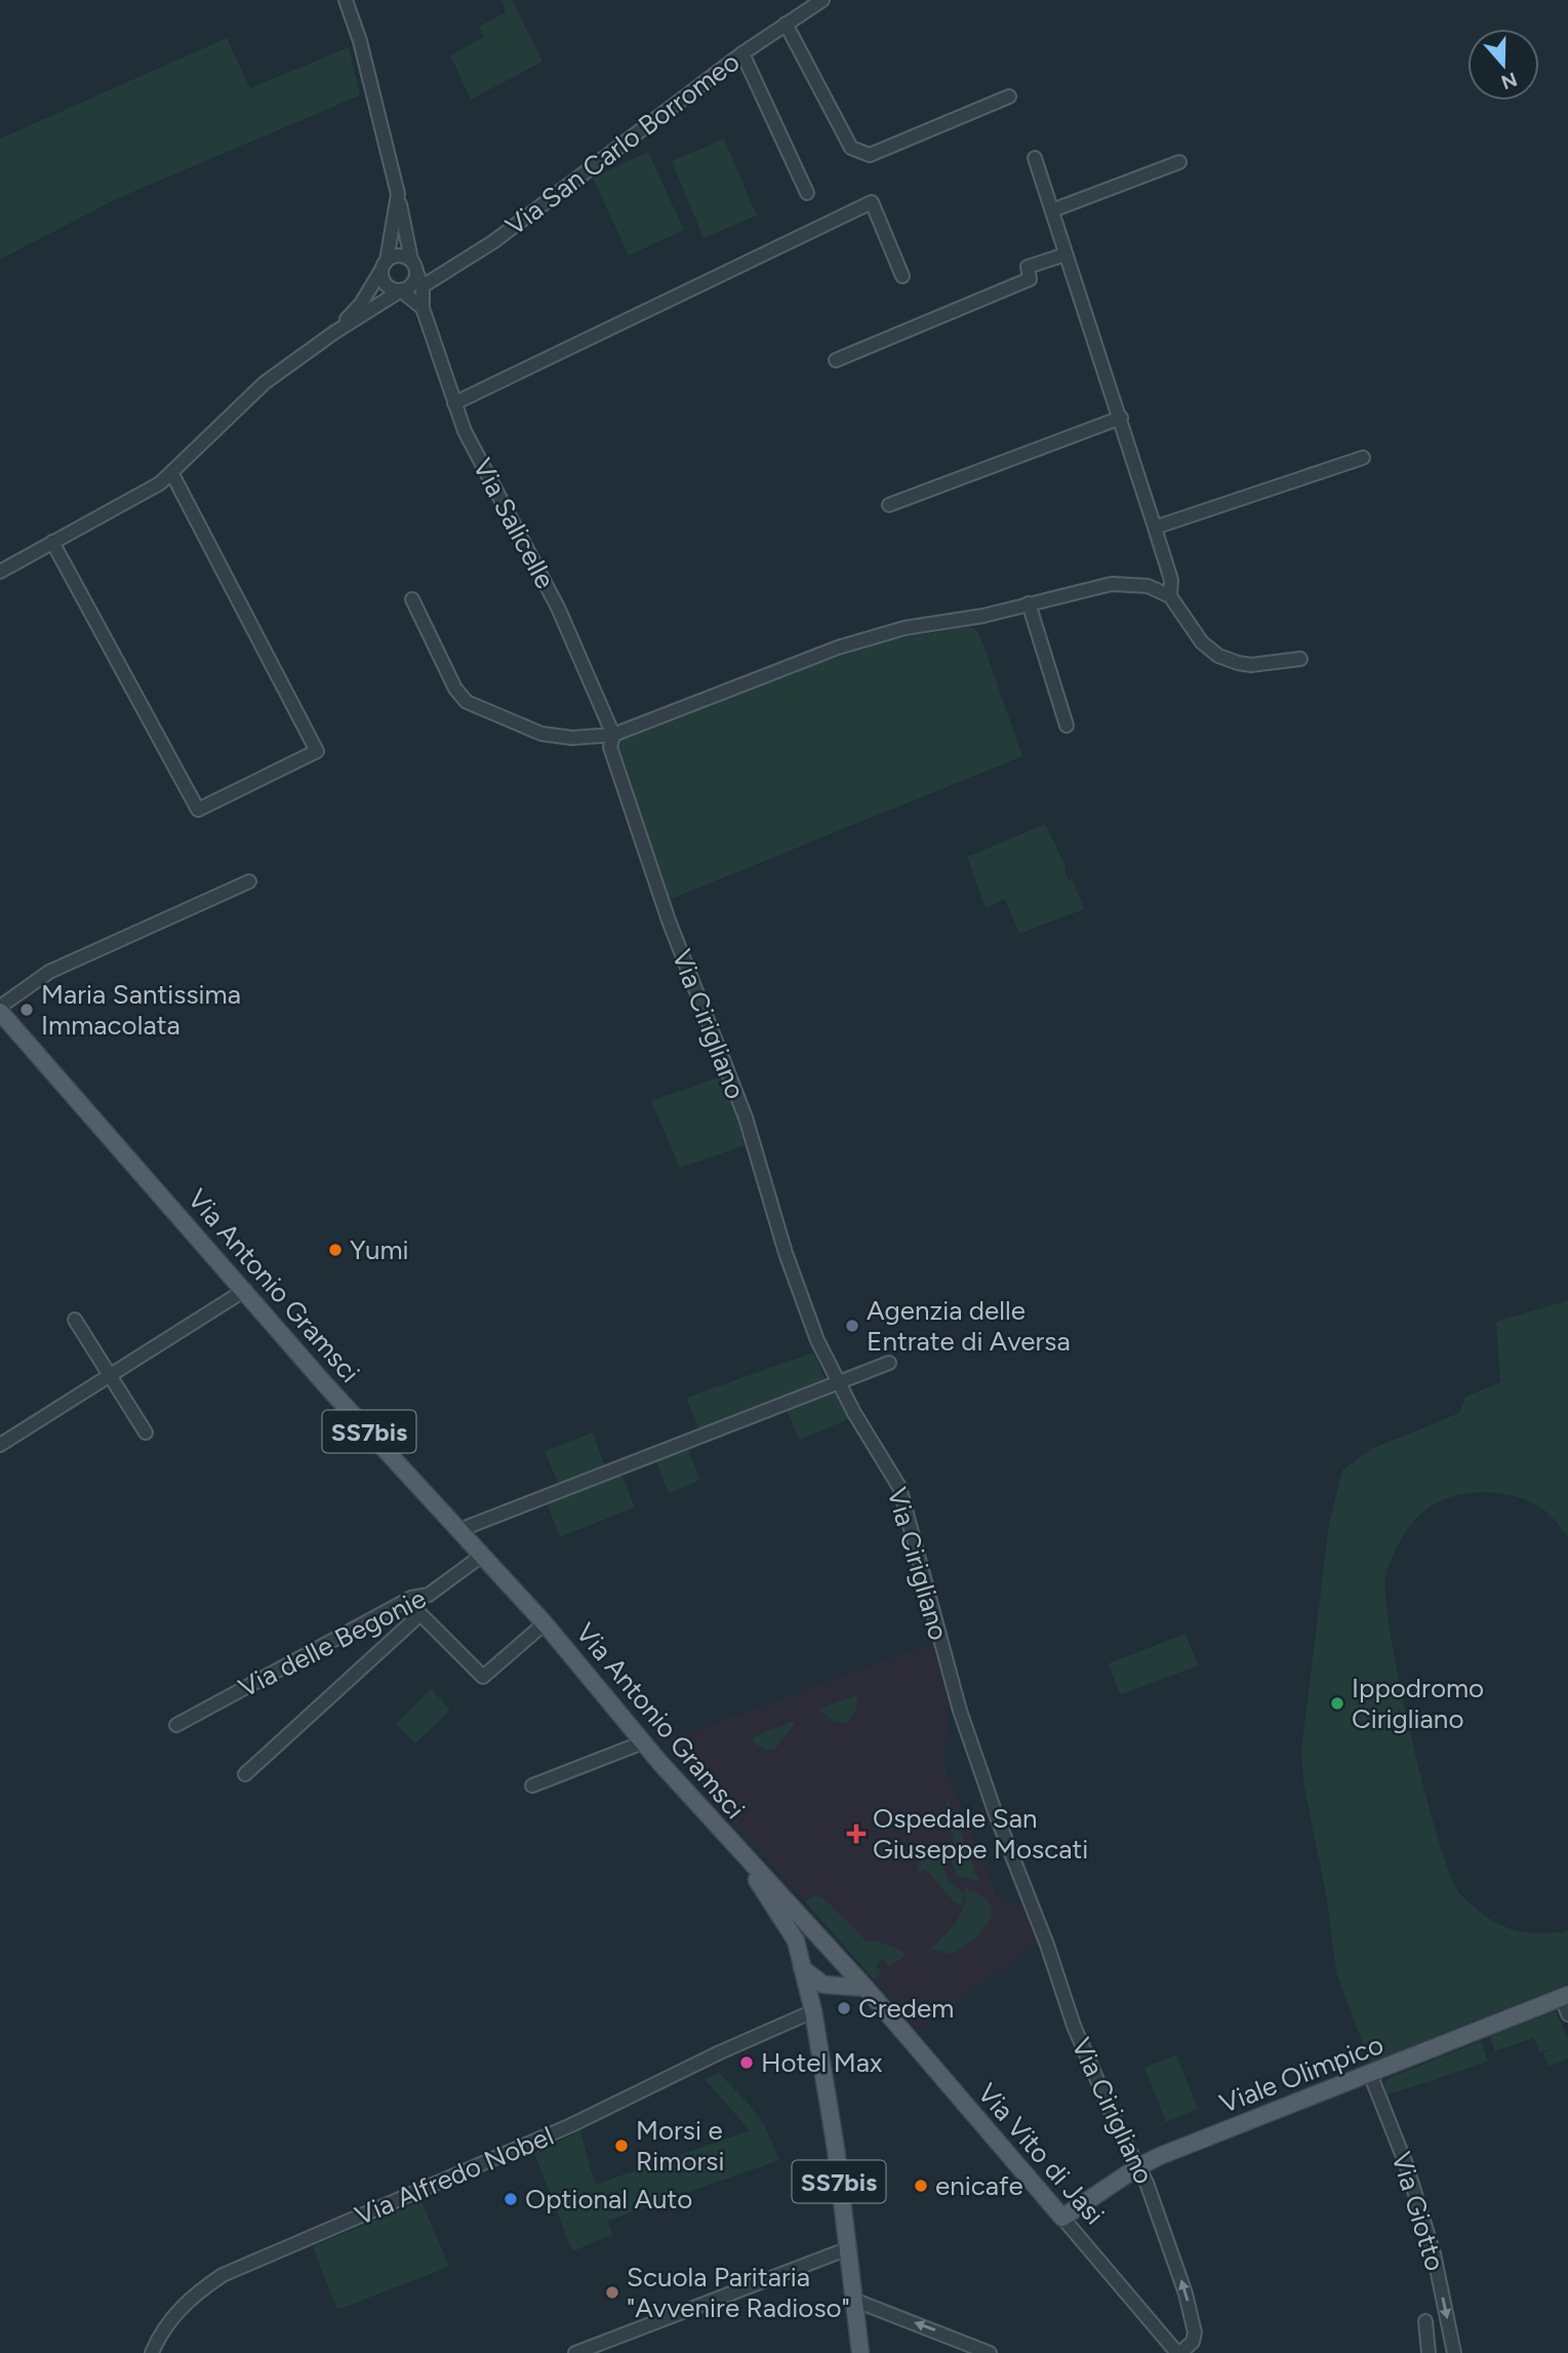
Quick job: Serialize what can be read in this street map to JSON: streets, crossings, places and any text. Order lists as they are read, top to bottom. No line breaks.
{"streets":{"main road":["Via Antonio Gramsci","SS7bis","Viale Olimpico","Via Vito di Jasi"],"street":["Via San Carlo Borromeo","Via Salicelle","Via Cirigliano","Via delle Begonie","Via Alfredo Nobel","Via Giotto"]},"crossings":[["Via Salicelle","Via Cirigliano"],["Via Cirigliano","Viale Olimpico"],["Via Cirigliano","Via Vito di Jasi"],["Via Antonio Gramsci","SS7bis"],["Via Antonio Gramsci","Via delle Begonie"],["Via Antonio Gramsci","Via Vito di Jasi"],["Via Antonio Gramsci","Via Alfredo Nobel"],["SS7bis","Via Alfredo Nobel"],["Viale Olimpico","Via Vito di Jasi"],["Viale Olimpico","Via Giotto"]],"one_way":["Via Giotto"],"places":{"other":["Maria Santissima Immacolata","Yumi","Agenzia delle Entrate di Aversa","Ippodromo Cirigliano","Credem","Hotel Max","Morsi e Rimorsi","enicafe","Optional Auto","Scuola Paritaria \"Avvenire Radioso\""],"health":["Ospedale San Giuseppe Moscati"]},"north":"bottom"}
